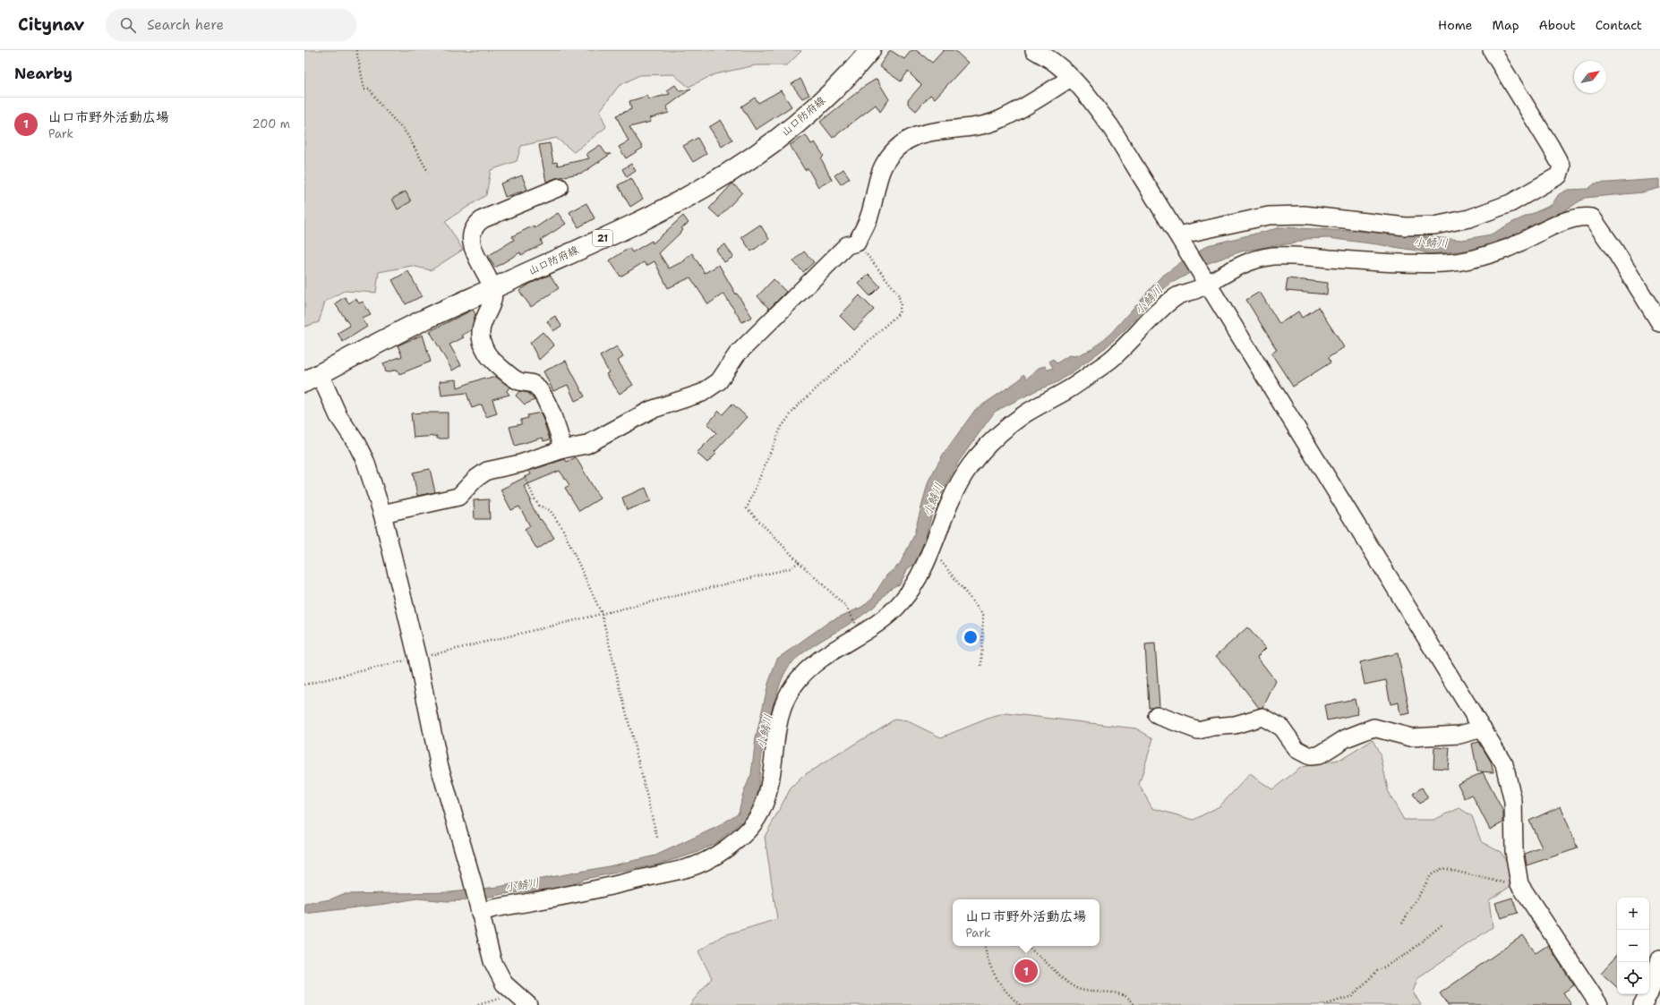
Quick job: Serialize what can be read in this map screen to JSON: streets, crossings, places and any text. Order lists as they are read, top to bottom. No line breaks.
{"streets":{"main road":["山口防府線","21"]},"water":["小鯖川"],"north":"top right","page":{"header":"Citynav","search":"Search here","nav":["Home","Map","About","Contact"],"heading":"Nearby","list":[{"mark":"1","name":"山口市野外活動広場","note":"Park","value":"200 m"}],"map_buttons":["+","−"],"popup":["山口市野外活動広場","Park"],"pins":"1"}}
